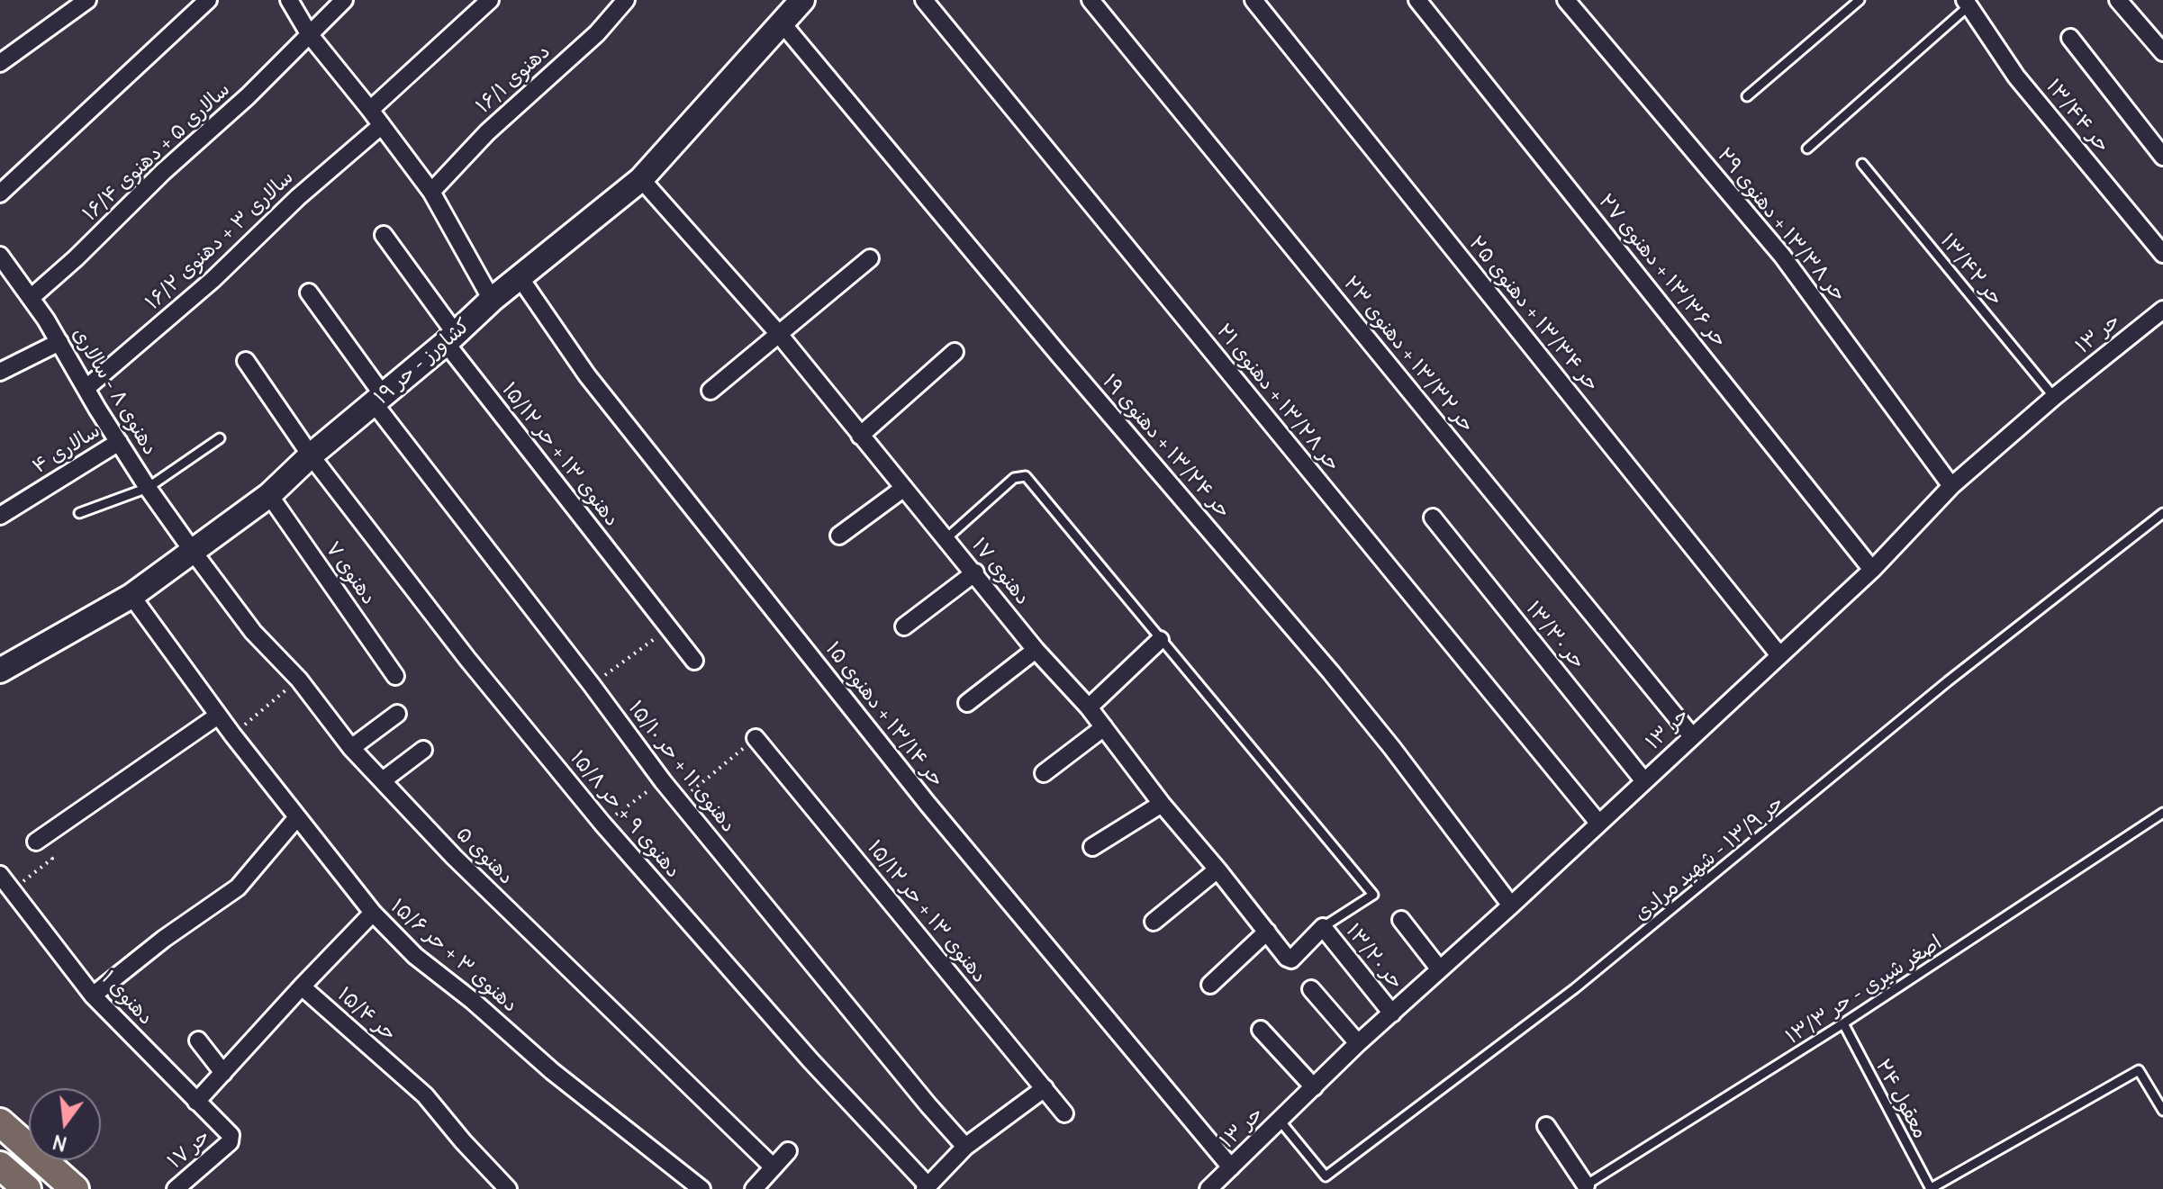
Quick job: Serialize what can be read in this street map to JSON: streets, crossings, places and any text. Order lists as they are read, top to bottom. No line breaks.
{"streets":{"street":["دهنوی ۱۶/۱","حر ۱۳/۴۴","سالاری ۵ + دهنوی ۱۶/۴","حر ۱۳/۳۸ + دهنوی ۲۹","سالاری ۳ + دهنوی ۱۶/۲","حر ۱۳/۳۶ + دهنوی ۲۷","حر ۱۳/۳۴ + دهنوی ۲۵","حر ۱۳","حر ۱۳/۳۲ + دهنوی ۲۳","کشاورز - حر ۱۹","دهنوی ۸ - سالاری","حر ۱۳/۲۸ + دهنوی ۲۱","حر ۱۳/۲۴ + دهنوی ۱۹","سالاری ۴","دهنوی ۱۳ + حر ۱۵/۱۲","دهنوی ۱۷","دهنوی ۷","حر ۱۳/۳۰","حر ۱۳/۱۴ + دهنوی ۱۵","دهنوی ۱۱ + حر ۱۵/۱۰","دهنوی ۹ + حر ۱۵/۸","دهنوی ۵","دهنوی ۳ + حر ۱۵/۶","حر ۱۳/۲۰","دهنوی ۱","حر ۱۵/۴","حر ۱۷"],"lane":["حر ۱۳/۴۲","حر ۱۳/۹ - شهید مرادی","اصغر شیری - حر ۱۳/۳","معقول ۲۴"]},"crossings":[["سالاری ۵ + دهنوی ۱۶/۴","دهنوی ۸ - سالاری"],["حر ۱۳/۳۸ + دهنوی ۲۹","حر ۱۳"],["سالاری ۳ + دهنوی ۱۶/۲","دهنوی ۸ - سالاری"],["حر ۱۳/۴۲","حر ۱۳"],["حر ۱۳/۳۶ + دهنوی ۲۷","حر ۱۳"],["حر ۱۳/۳۴ + دهنوی ۲۵","حر ۱۳"],["حر ۱۳","حر ۱۳/۳۲ + دهنوی ۲۳"],["حر ۱۳","حر ۱۳/۲۸ + دهنوی ۲۱"],["حر ۱۳","حر ۱۳/۲۴ + دهنوی ۱۹"],["حر ۱۳","حر ۱۳/۳۰"],["حر ۱۳","حر ۱۳/۱۴ + دهنوی ۱۵"],["حر ۱۳","حر ۱۳/۹ - شهید مرادی"],["حر ۱۳","حر ۱۳/۲۰"],["کشاورز - حر ۱۹","دهنوی ۸ - سالاری"],["کشاورز - حر ۱۹","حر ۱۳/۲۴ + دهنوی ۱۹"],["کشاورز - حر ۱۹","دهنوی ۱۳ + حر ۱۵/۱۲"],["کشاورز - حر ۱۹","دهنوی ۱۷"],["کشاورز - حر ۱۹","دهنوی ۷"],["کشاورز - حر ۱۹","حر ۱۳/۱۴ + دهنوی ۱۵"],["کشاورز - حر ۱۹","دهنوی ۱۱ + حر ۱۵/۱۰"],["کشاورز - حر ۱۹","دهنوی ۹ + حر ۱۵/۸"],["کشاورز - حر ۱۹","دهنوی ۵"],["کشاورز - حر ۱۹","دهنوی ۳ + حر ۱۵/۶"],["دهنوی ۸ - سالاری","سالاری ۴"],["دهنوی ۸ - سالاری","دهنوی ۵"],["دهنوی ۱۷","حر ۱۳/۲۰"],["اصغر شیری - حر ۱۳/۳","معقول ۲۴"],["دهنوی ۱","حر ۱۷"]],"north":"bottom"}
